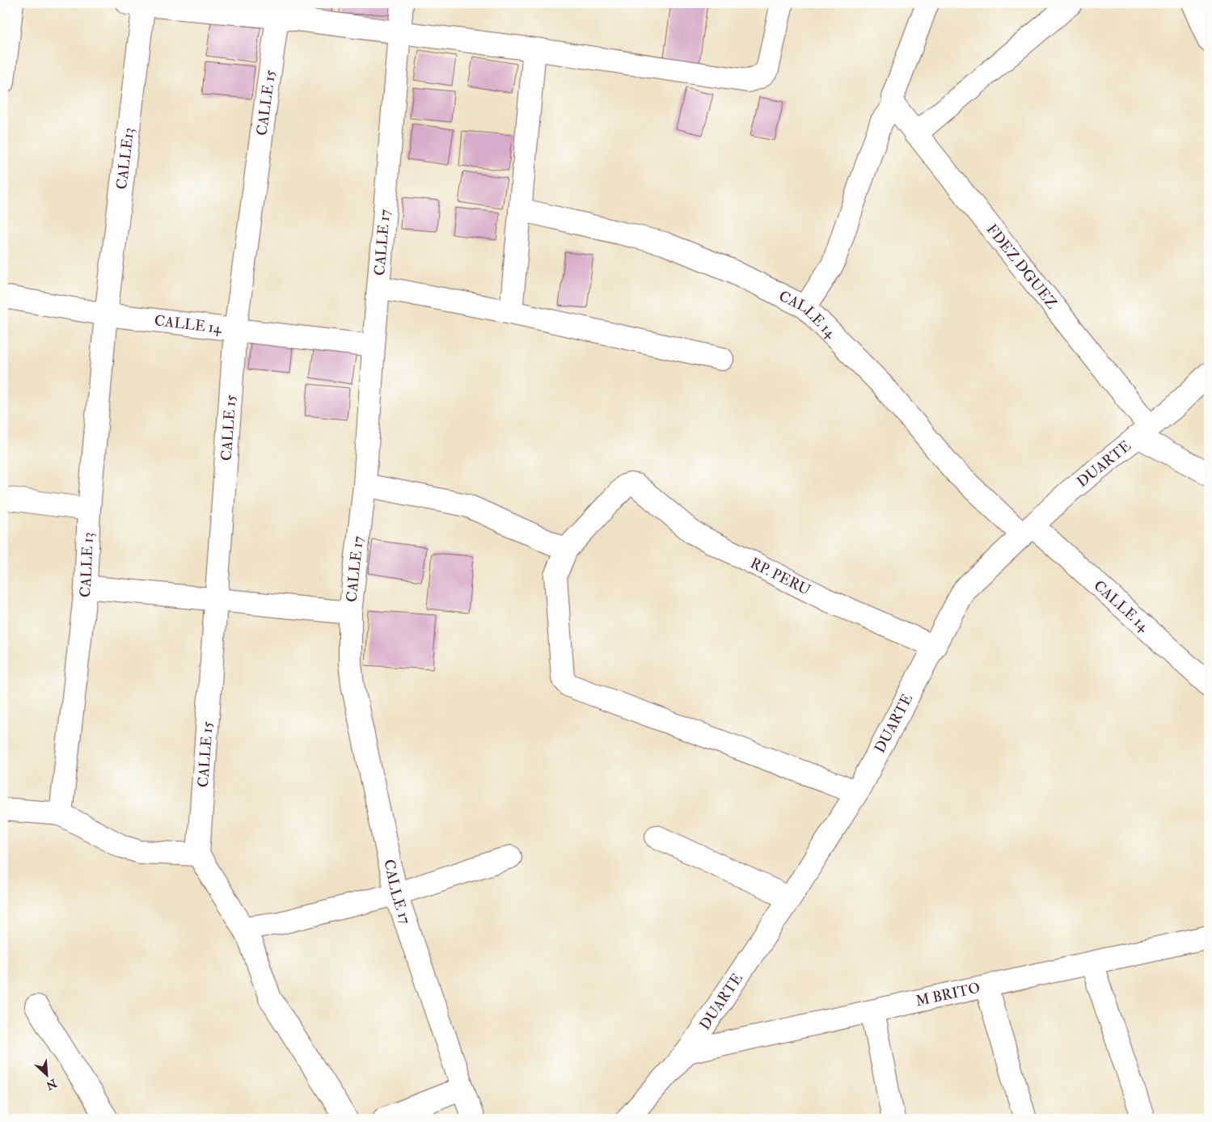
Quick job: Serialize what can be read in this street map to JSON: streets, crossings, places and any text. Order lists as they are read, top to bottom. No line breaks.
{"streets":{"street":["CALLE 15","CALLE13","CALLE 17","FDEZ DGUEZ","CALLE 14","DUARTE","CALLE 13","RP. PERU","M BRITO"]},"crossings":[["CALLE 15","CALLE 14"],["CALLE13","CALLE 14"],["CALLE13","CALLE 13"],["CALLE 17","CALLE 14"],["FDEZ DGUEZ","DUARTE"],["CALLE 14","DUARTE"],["CALLE 14","CALLE 13"],["DUARTE","RP. PERU"],["DUARTE","M BRITO"]],"north":"bottom right"}
